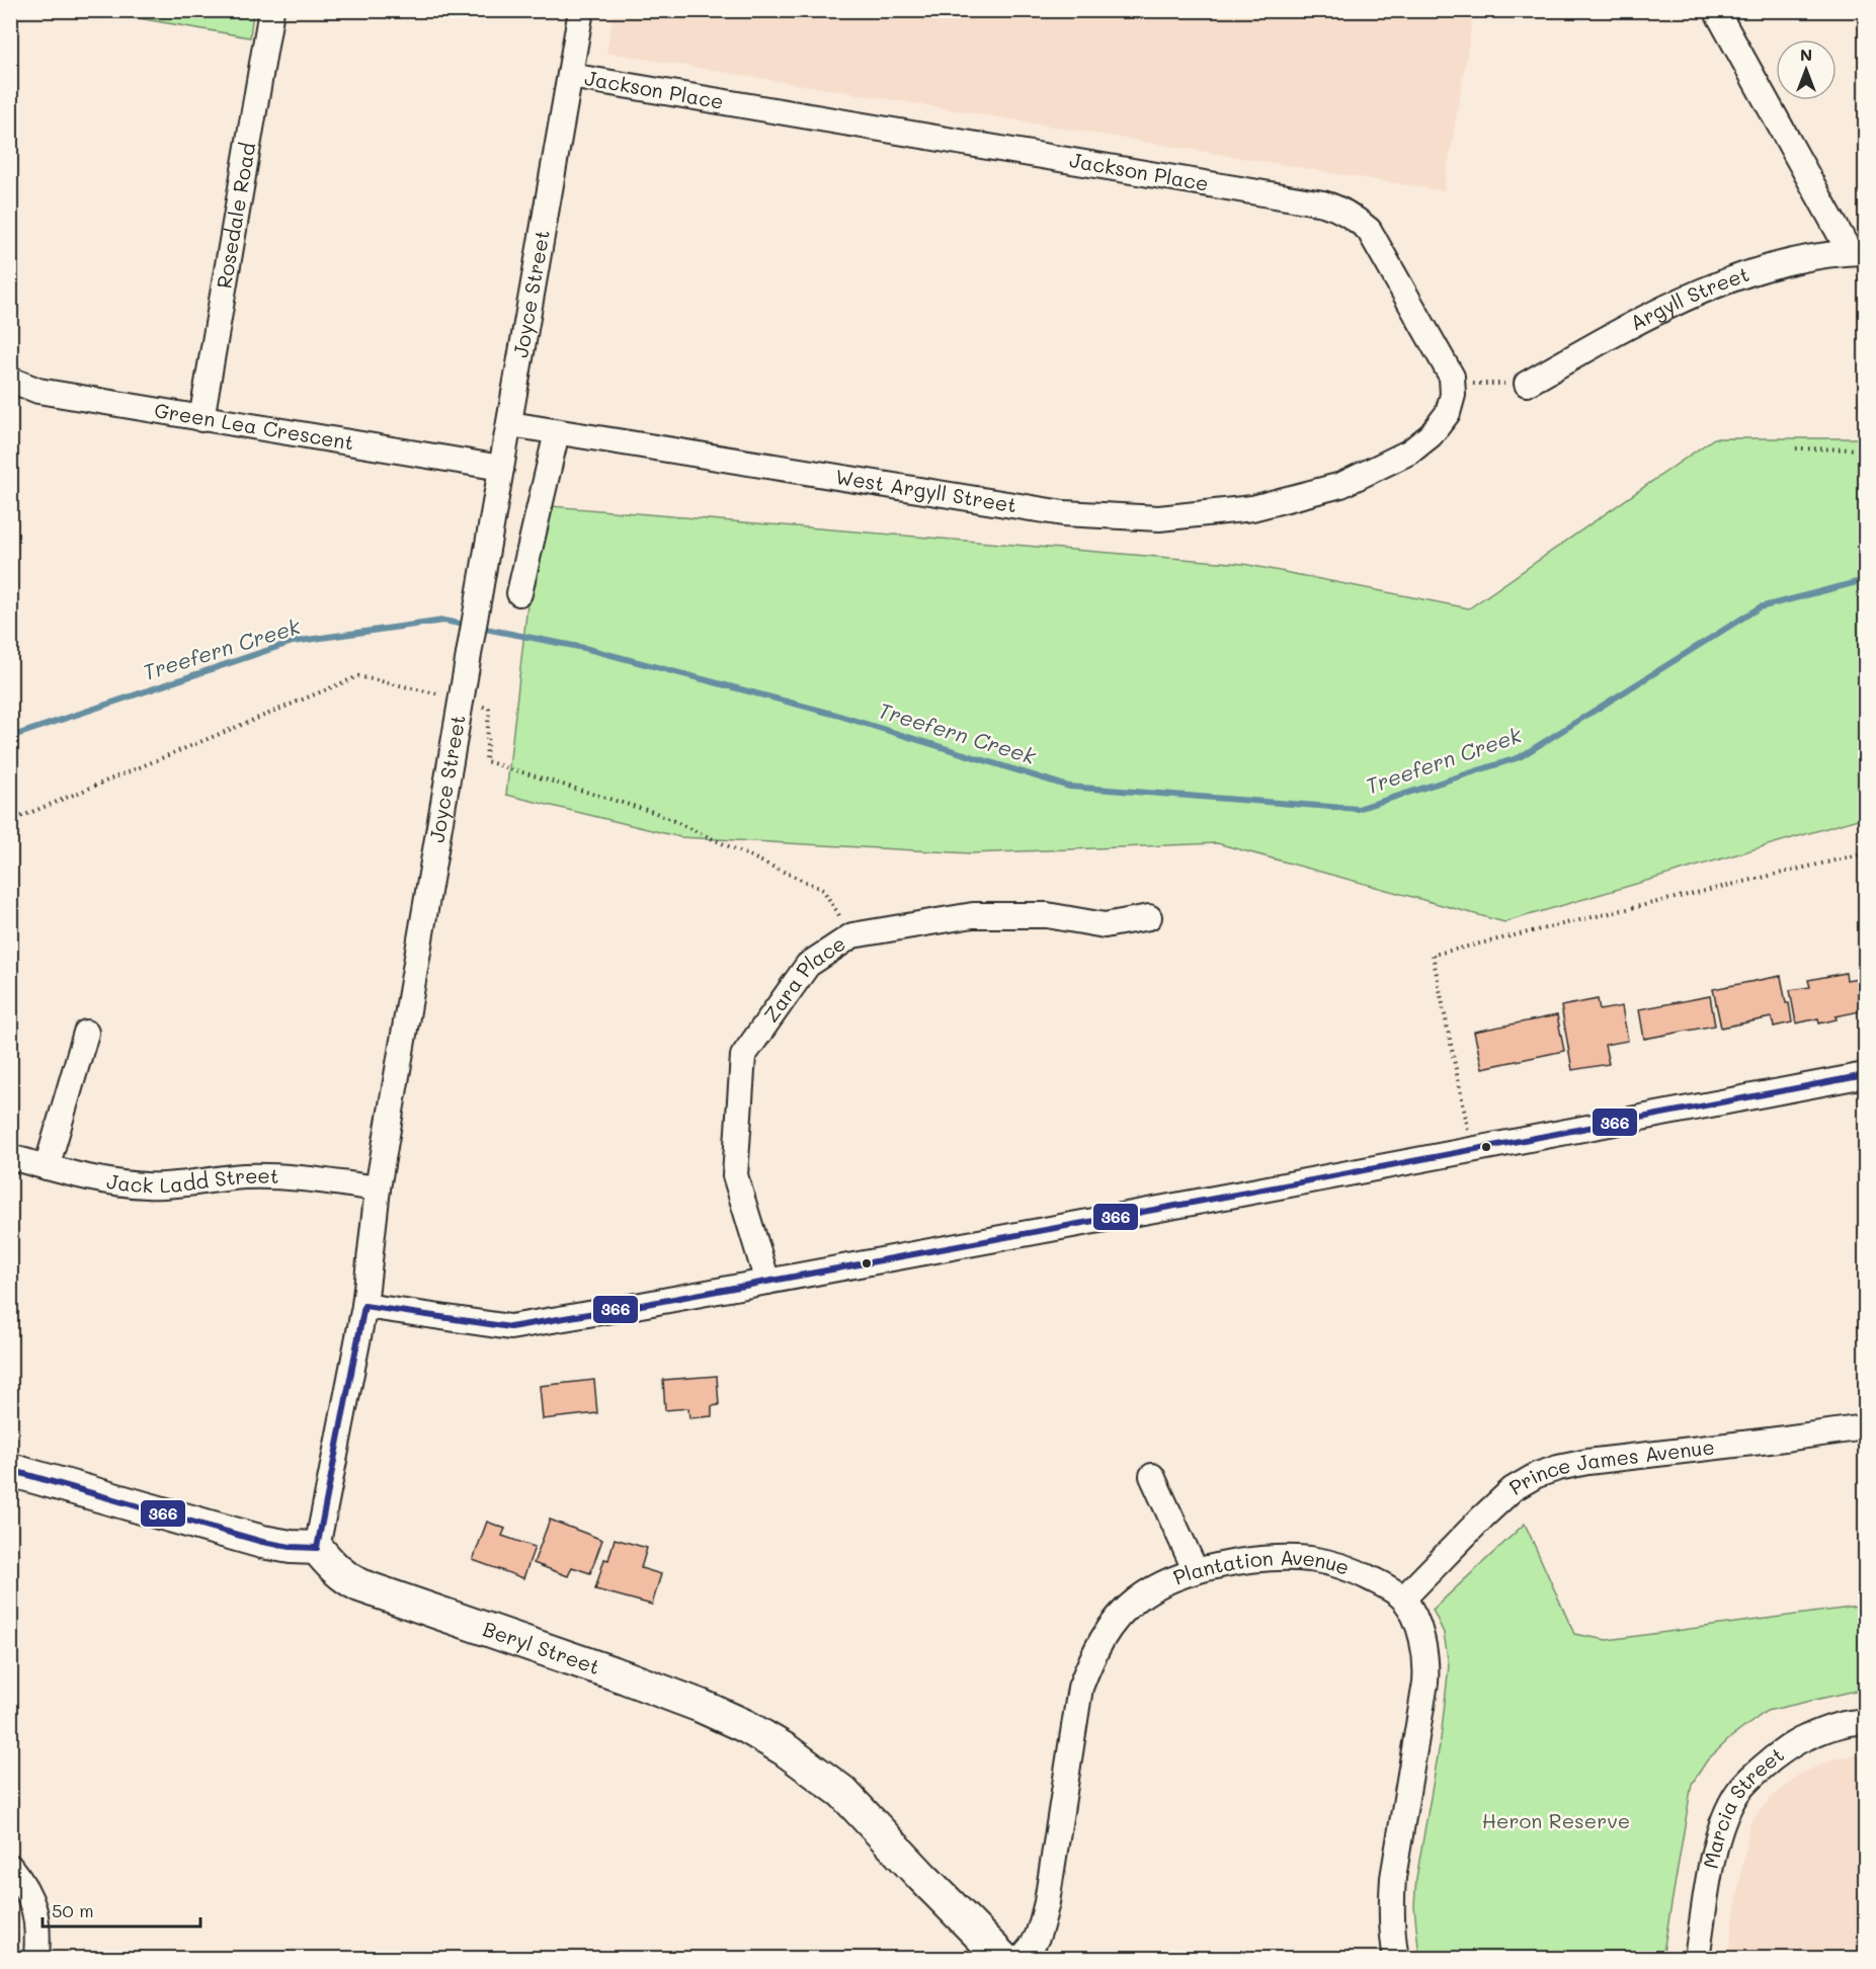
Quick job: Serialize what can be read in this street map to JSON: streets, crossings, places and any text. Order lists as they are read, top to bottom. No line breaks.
{"streets":{"main road":["Beryl Street"],"street":["Jackson Place","Rosedale Road","Joyce Street","Argyll Street","Green Lea Crescent","West Argyll Street","Zara Place","Jack Ladd Street","Prince James Avenue","Plantation Avenue","Marcia Street"]},"crossings":[["Jackson Place","Joyce Street"],["Jackson Place","West Argyll Street"],["Rosedale Road","Green Lea Crescent"],["Joyce Street","Green Lea Crescent"],["Joyce Street","West Argyll Street"],["Joyce Street","Jack Ladd Street"],["Joyce Street","Beryl Street"],["Prince James Avenue","Plantation Avenue"]],"water":["Treefern Creek"],"parks":["Heron Reserve"],"lines":["transit line 366"],"scale_bar":"50 m","north":"top"}
